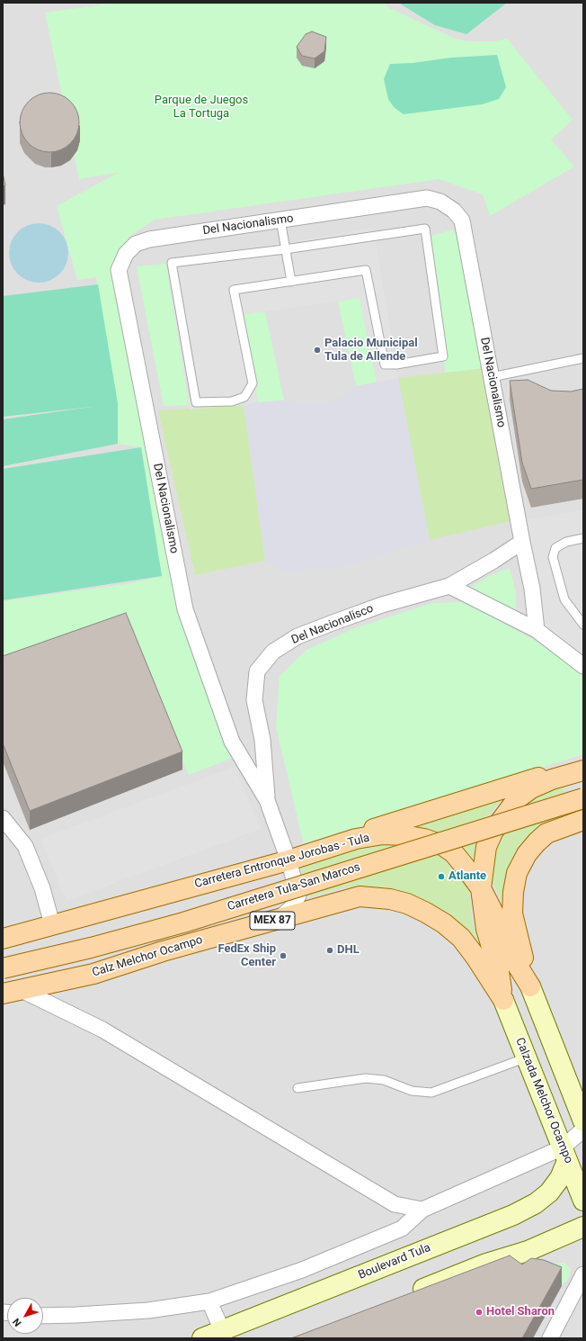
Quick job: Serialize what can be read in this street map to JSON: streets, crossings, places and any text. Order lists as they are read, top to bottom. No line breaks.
{"streets":{"main road":["Carretera Entronque Jorobas - Tula","Carretera Tula-San Marcos","MEX 87","Calz Melchor Ocampo","Calzada Melchor Ocampo","Boulevard Tula"],"street":["Del Nacionalismo","Del Nacionalisco"]},"crossings":[["Del Nacionalismo","Del Nacionalisco"],["Calz Melchor Ocampo","Calzada Melchor Ocampo"],["Calzada Melchor Ocampo","Boulevard Tula"]],"parks":["Parque de Juegos La Tortuga"],"places":["Palacio Municipal Tula de Allende","Atlante","DHL","FedEx Ship Center","Hotel Sharon"],"north":"bottom left"}
